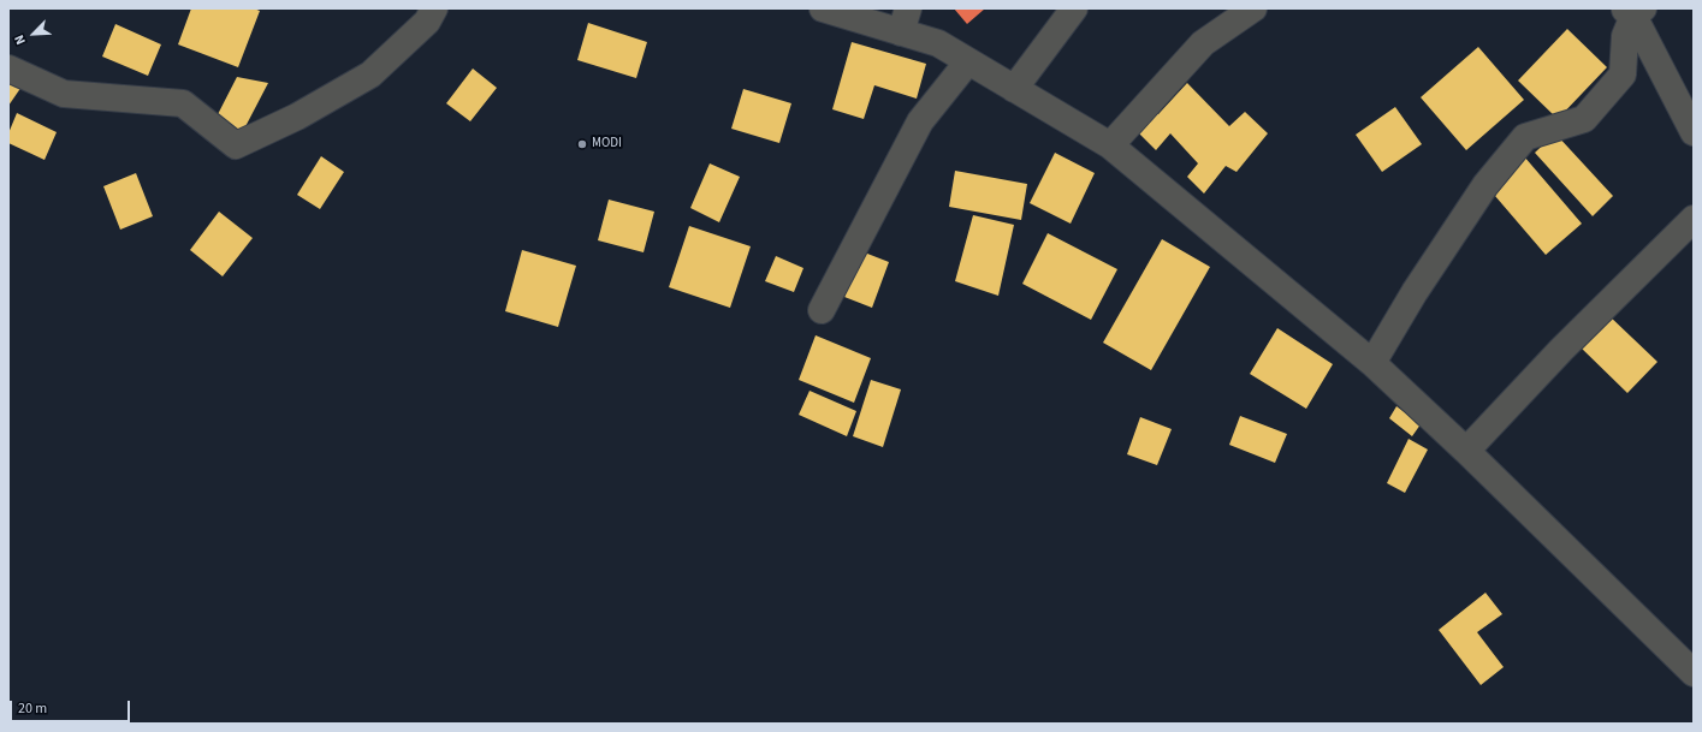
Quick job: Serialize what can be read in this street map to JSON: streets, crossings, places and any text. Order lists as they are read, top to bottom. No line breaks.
{"places":["MODI"],"scale_bar":"20 m","north":"bottom left"}
